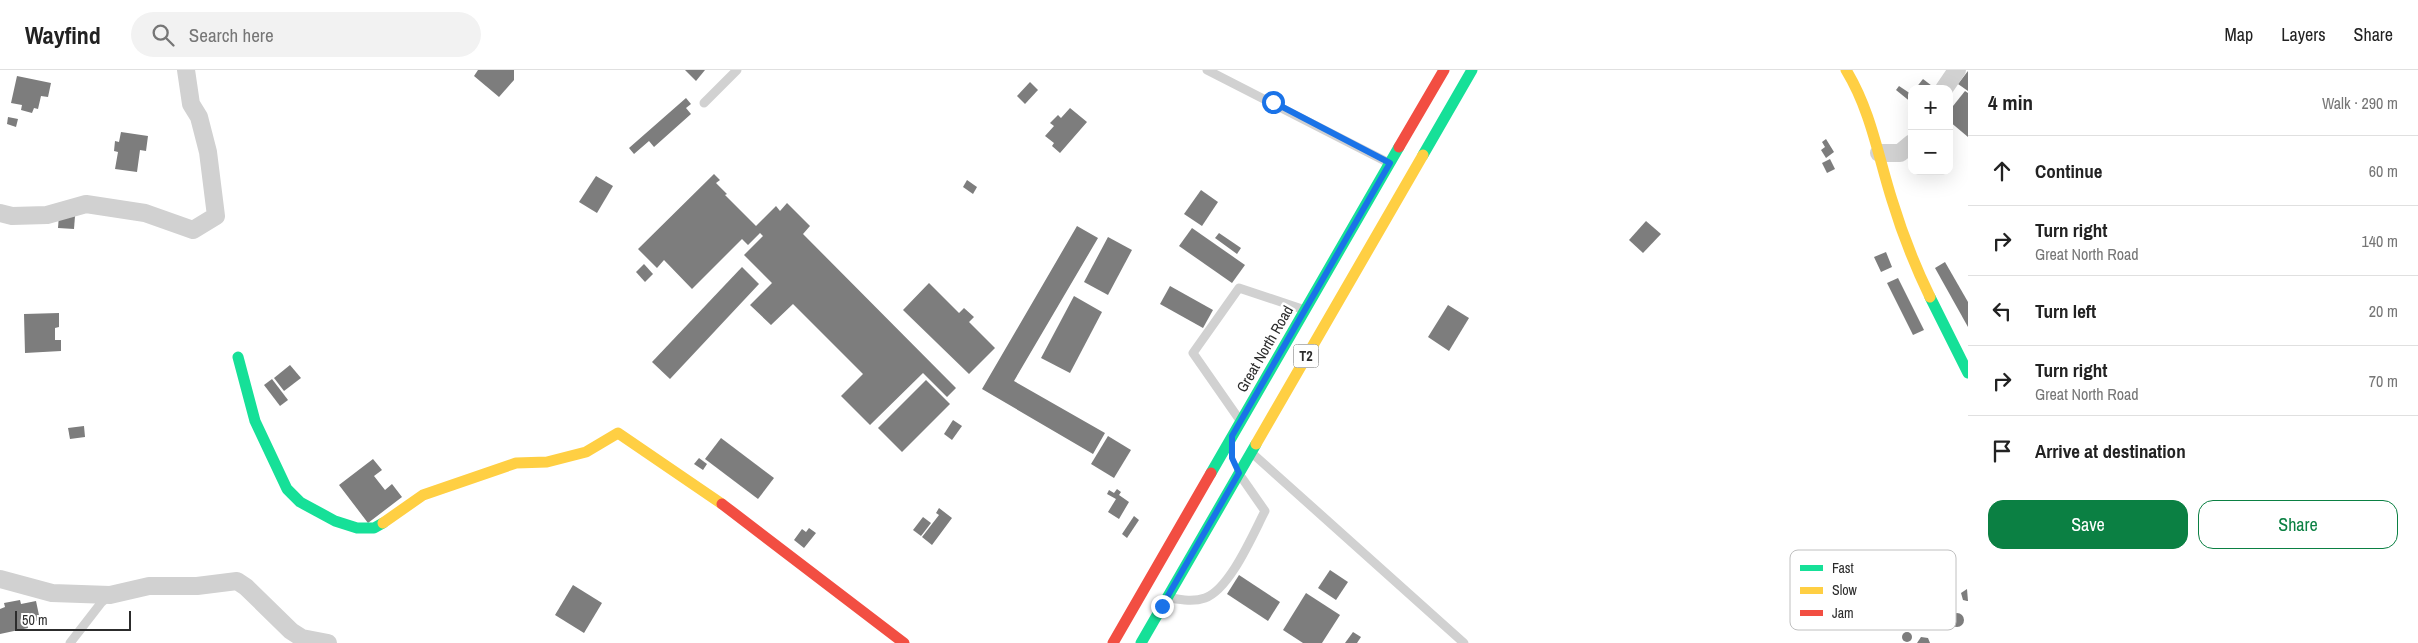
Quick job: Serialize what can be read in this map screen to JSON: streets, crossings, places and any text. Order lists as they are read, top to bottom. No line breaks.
{"streets":{"main road":["Great North Road","T2"]},"legend":["Fast","Slow","Jam"],"scale_bar":"50 m","page":{"header":"Wayfind","search":"Search here","nav":["Map","Layers","Share"],"heading":["4 min","Walk · 290 m"],"map_buttons":["+","−"],"list":[["Continue","60 m"],["Turn right","Great North Road","140 m"],["Turn left","20 m"],["Turn right","Great North Road","70 m"],"Arrive at destination"],"buttons":["Save","Share"],"scale":"50 m"}}
